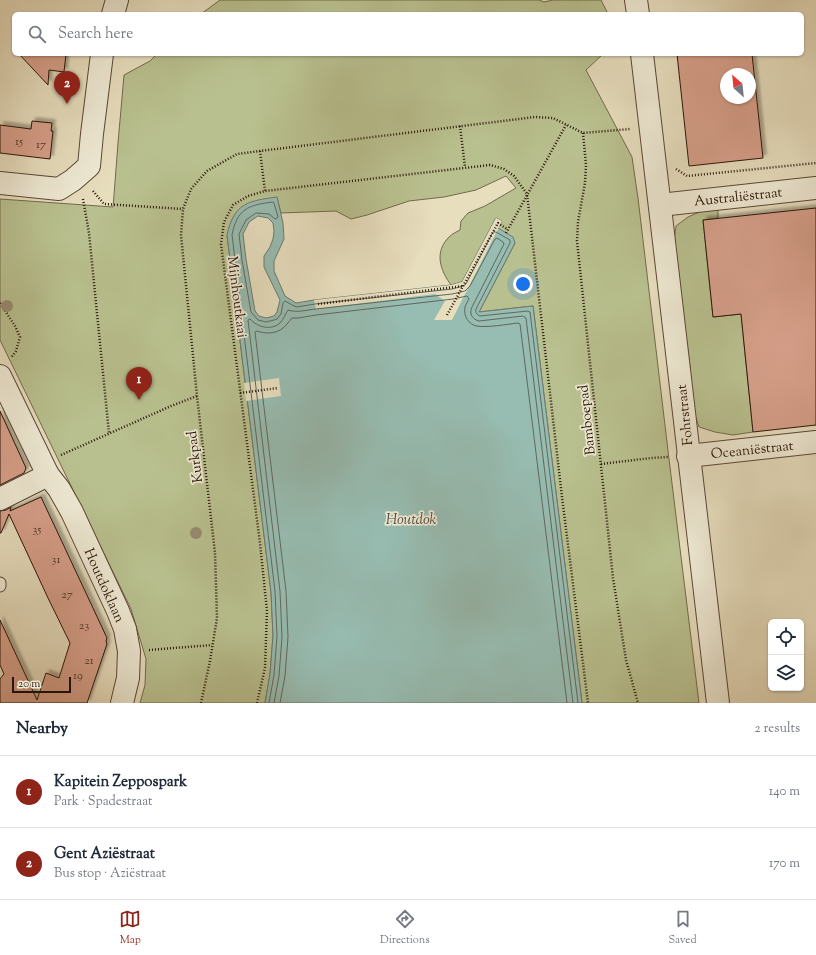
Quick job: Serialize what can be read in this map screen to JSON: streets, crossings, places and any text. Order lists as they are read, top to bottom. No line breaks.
{"streets":{"street":["Australiëstraat","Fohrstraat","Oceaniëstraat","Houtdoklaan"],"path":["Mijnhoutkaai","Bamboepad","Kurkpad"]},"crossings":[["Australiëstraat","Fohrstraat"],["Fohrstraat","Oceaniëstraat"],["Bamboepad","Kurkpad"]],"water":["Houtdok"],"house_numbers":["15","17","35","31","27","23","21","19"],"scale_bar":"20 m","north":"top left","page":{"search":"Search here","pins":["2","1"],"scale":"20 m","heading":["Nearby","2 results"],"list":[{"mark":"1","name":"Kapitein Zeppospark","note":"Park · Spadestraat","value":"140 m"},{"mark":"2","name":"Gent Aziëstraat","note":"Bus stop · Aziëstraat","value":"170 m"}],"nav":["Map","Directions","Saved"]}}
